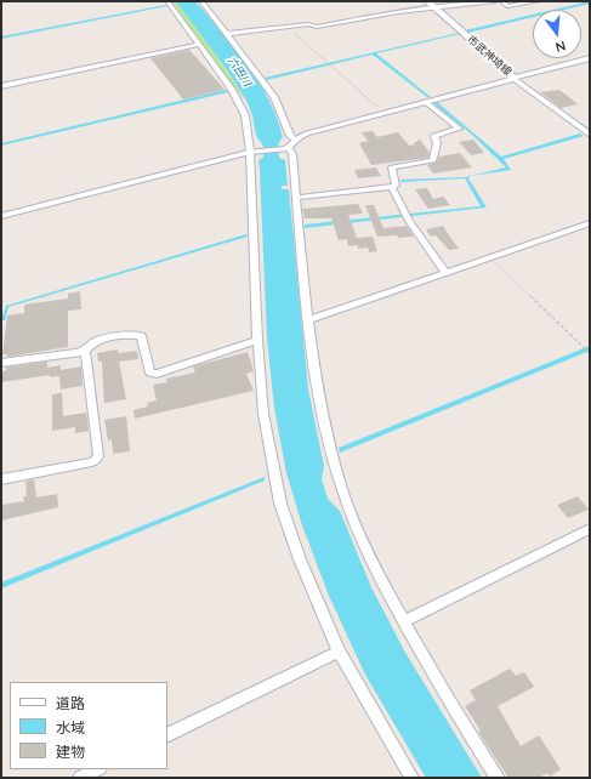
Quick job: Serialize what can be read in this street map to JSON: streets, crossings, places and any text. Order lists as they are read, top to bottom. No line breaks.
{"streets":{"main road":["市武神埼線"]},"water":["六田川"],"legend":["道路","水域","建物"],"north":"bottom"}
